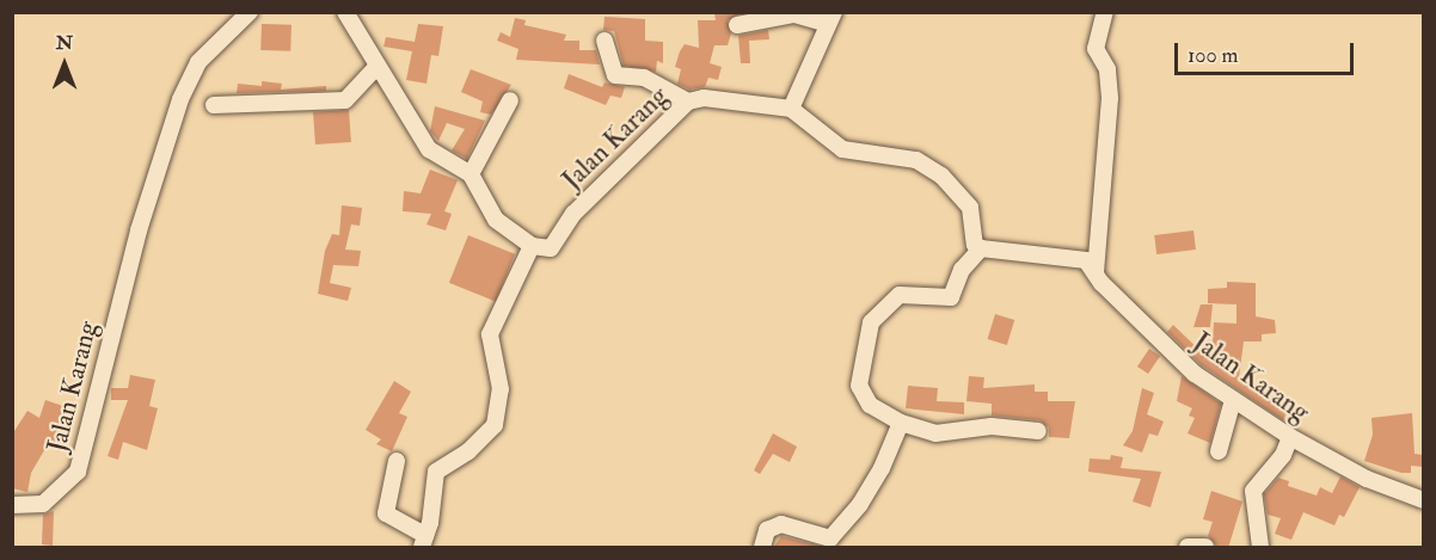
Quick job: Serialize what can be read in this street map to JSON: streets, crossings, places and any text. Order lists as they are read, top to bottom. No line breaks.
{"streets":{"street":["Jalan Karang"]},"scale_bar":"100 m","north":"top"}
